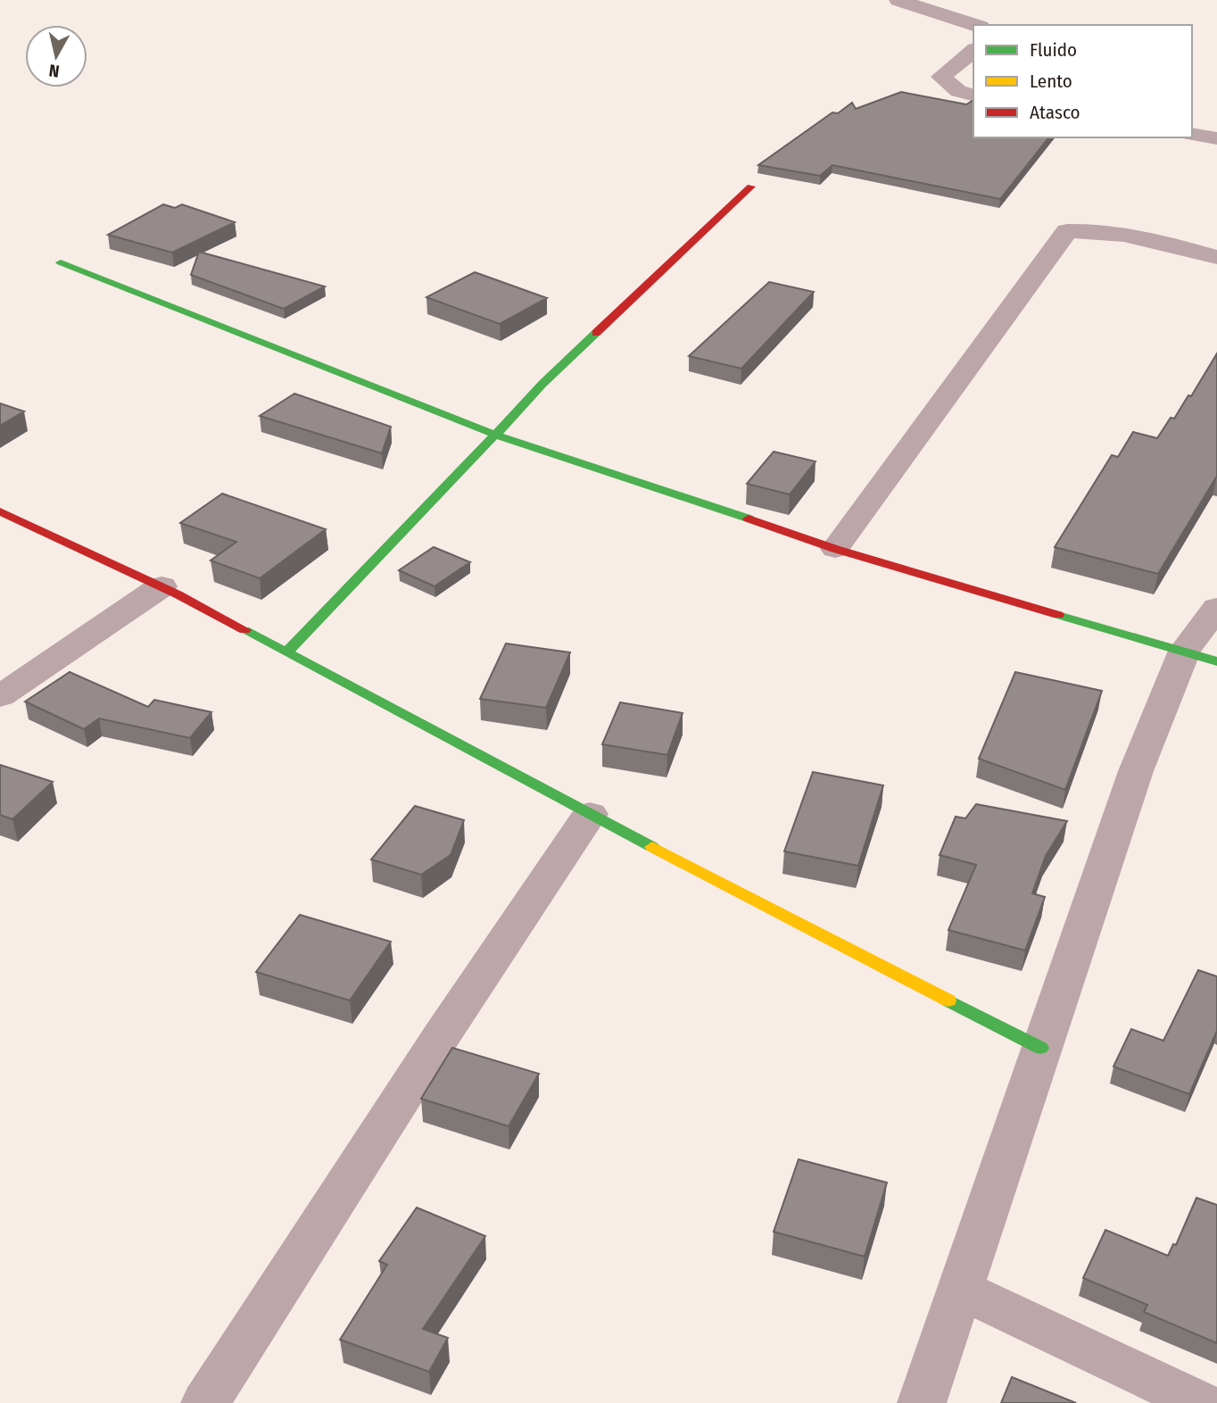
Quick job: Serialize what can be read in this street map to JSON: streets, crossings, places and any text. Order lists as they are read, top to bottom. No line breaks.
{"legend":["Fluido","Lento","Atasco"],"north":"bottom"}
